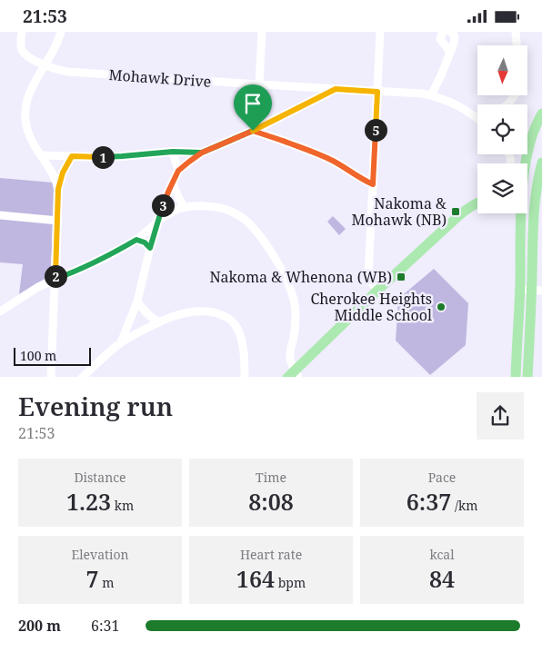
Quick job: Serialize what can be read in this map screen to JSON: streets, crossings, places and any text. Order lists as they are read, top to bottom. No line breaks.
{"streets":{"street":["Mohawk Drive"]},"places":{"transit":["Nakoma & Mohawk (NB)","Nakoma & Whenona (WB)"],"other":["Cherokee Heights Middle School"]},"scale_bar":"100 m","north":"bottom","page":{"status":"21:53","pins":["5","1","3","2"],"scale":"100 m","heading":["Evening run","21:53"],"stats":[["Distance","1.23 km"],["Time","8:08"],["Pace","6:37 /km"],["Elevation","7 m"],["Heart rate","164 bpm"],["kcal","84"]],"list":[{"name":"200 m","note":"6:31"}]}}
